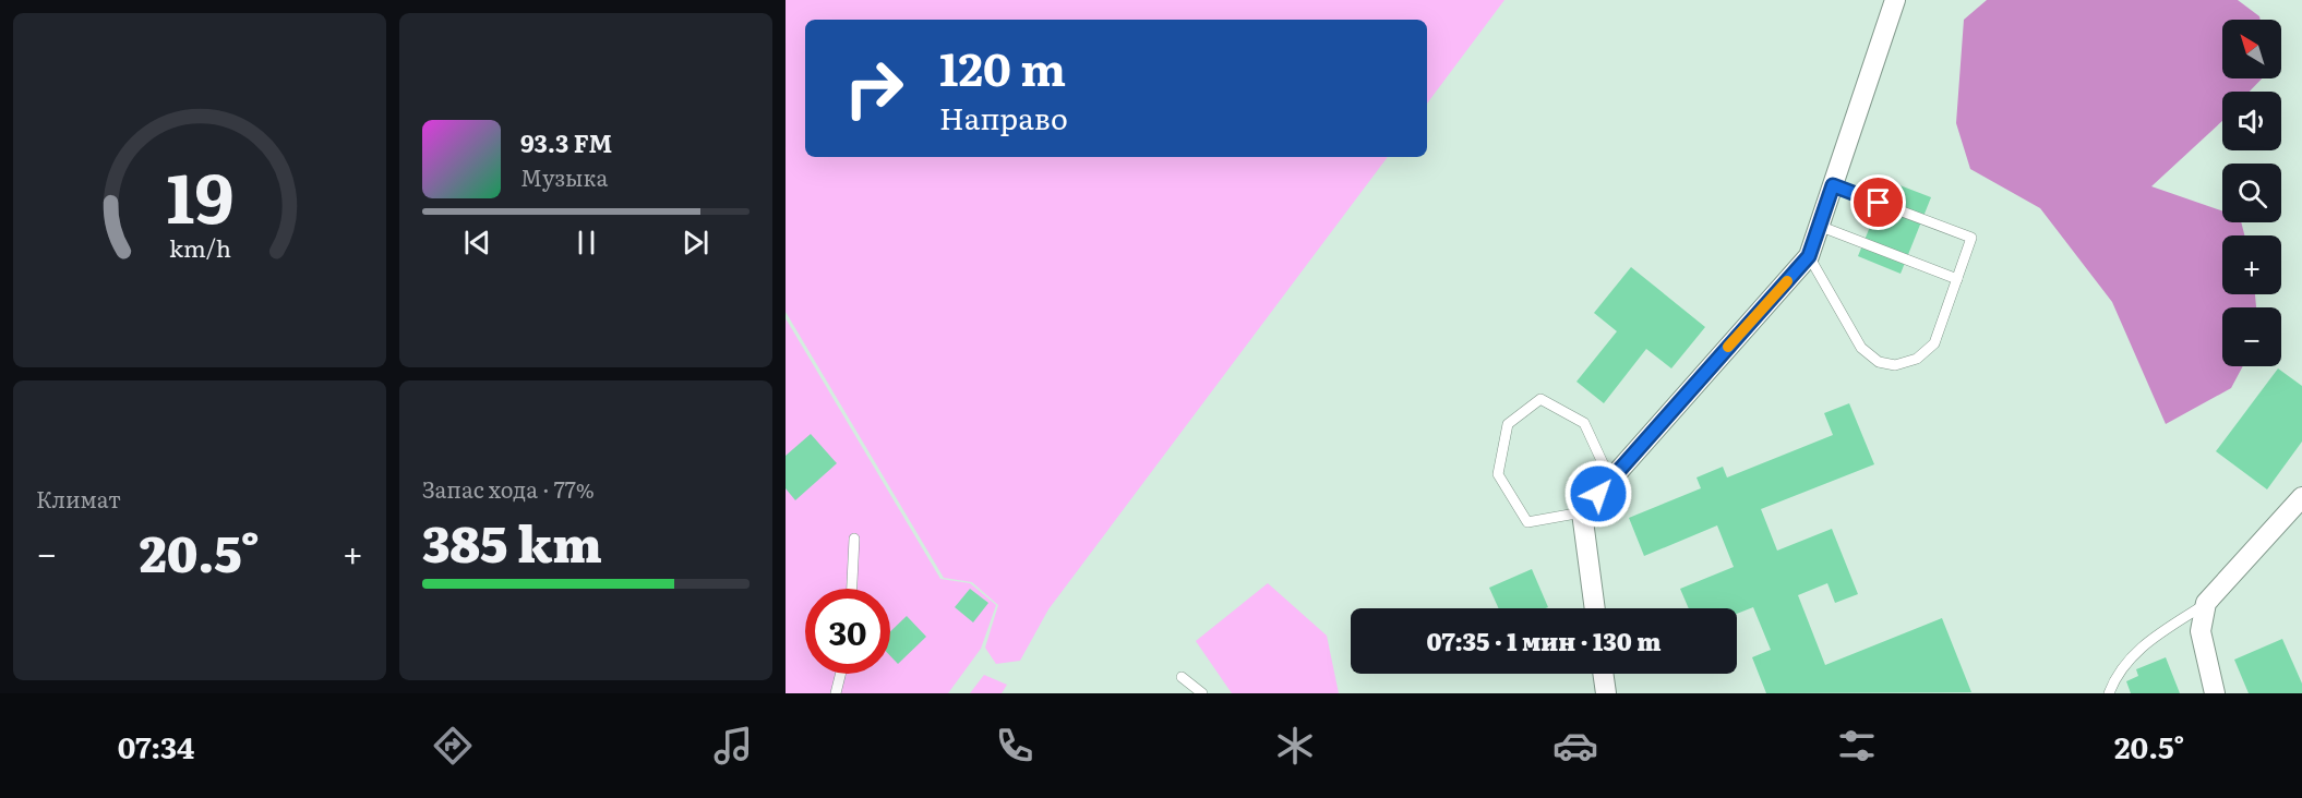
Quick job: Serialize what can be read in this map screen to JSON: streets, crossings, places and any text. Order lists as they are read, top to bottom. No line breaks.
{"north":"top left","page":{"map_buttons":["+","−"],"turn":["120 m","Направо"],"song":["93.3 FM","Музыка"],"tile":["Климат",["Запас хода · 77%","385 km"]],"heat":["−","20.5°","+"],"limit":"30","trip":"07:35 · 1 мин · 130 m","tabs":["07:34","20.5°"],"gauge":["19","km/h"]}}
